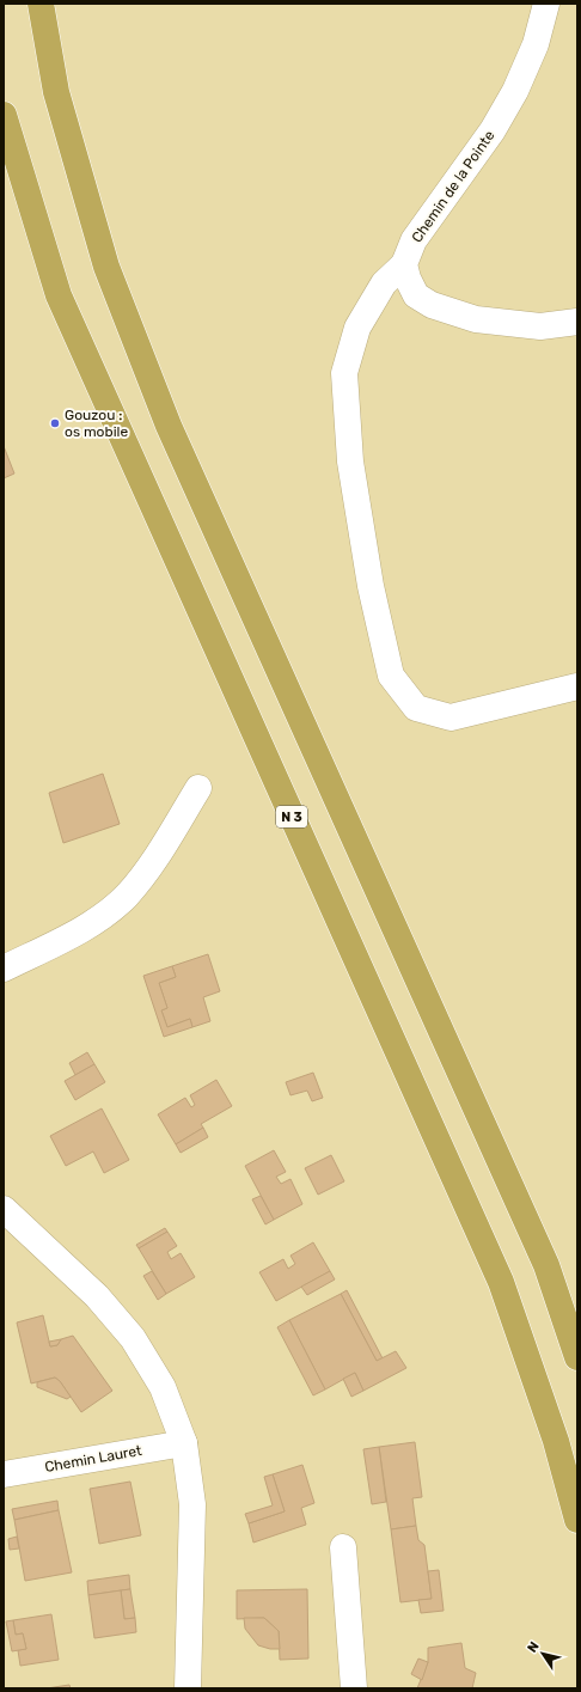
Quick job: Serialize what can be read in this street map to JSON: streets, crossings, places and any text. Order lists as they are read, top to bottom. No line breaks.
{"streets":{"highway":["N 3"],"street":["Chemin de la Pointe","Chemin Lauret"]},"places":["Gouzou : os mobile"],"north":"top left"}
